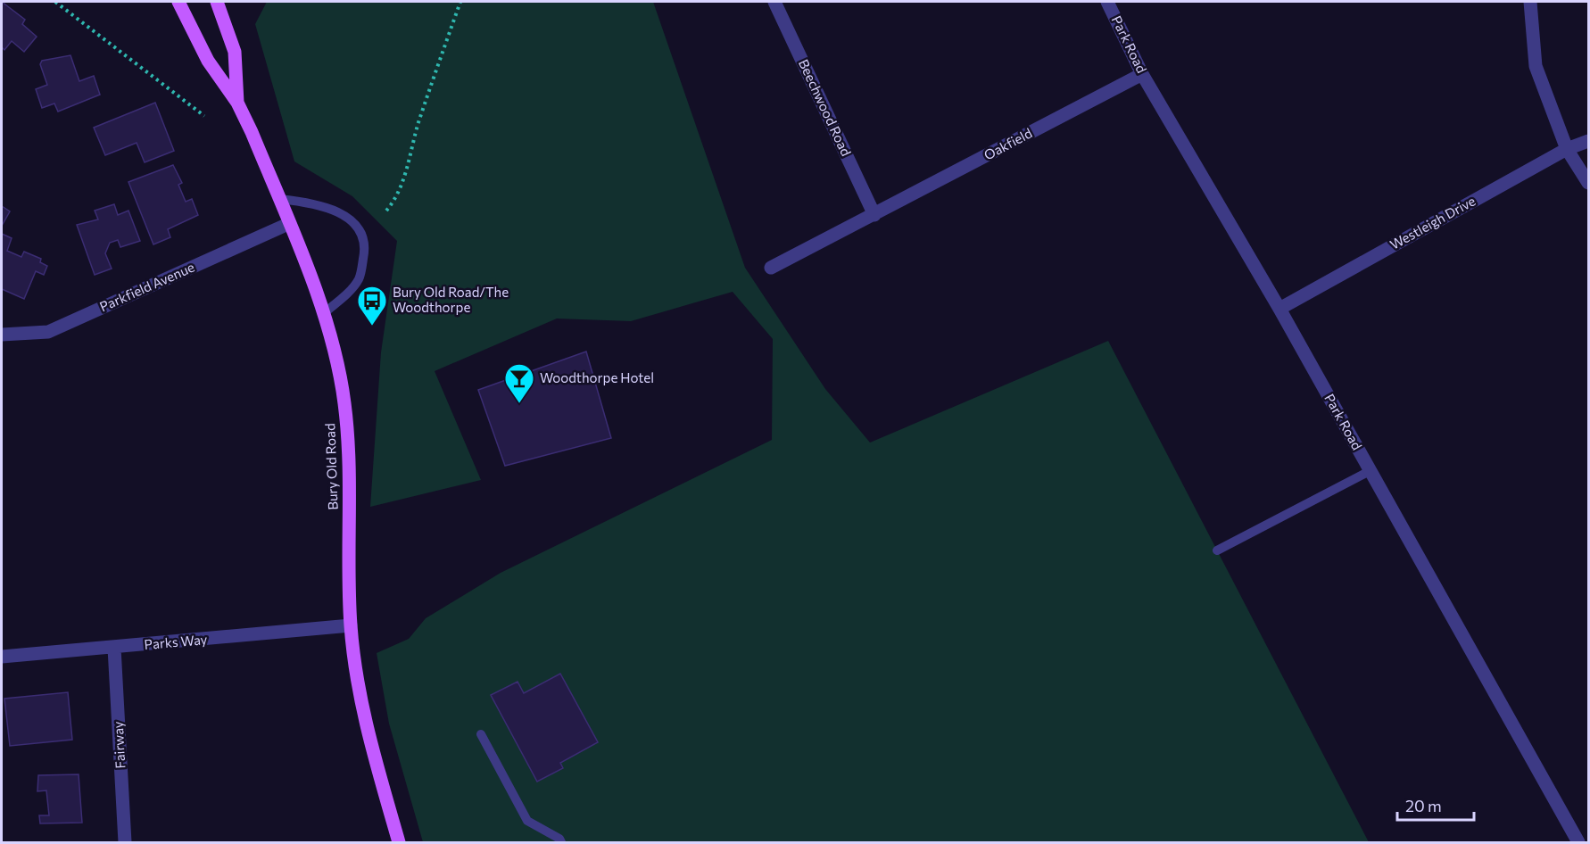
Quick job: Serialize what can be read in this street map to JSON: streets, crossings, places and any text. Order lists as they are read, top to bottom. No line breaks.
{"streets":{"main road":["Bury Old Road"],"street":["Park Road","Beechwood Road","Oakfield","Westleigh Drive","Parkfield Avenue","Parks Way","Fairway"]},"crossings":[["Park Road","Oakfield"],["Park Road","Westleigh Drive"],["Beechwood Road","Oakfield"],["Parkfield Avenue","Bury Old Road"],["Bury Old Road","Parks Way"],["Parks Way","Fairway"]],"places":{"bus stop":["Bury Old Road/The Woodthorpe"],"bar":["Woodthorpe Hotel"]},"scale_bar":"20 m"}
